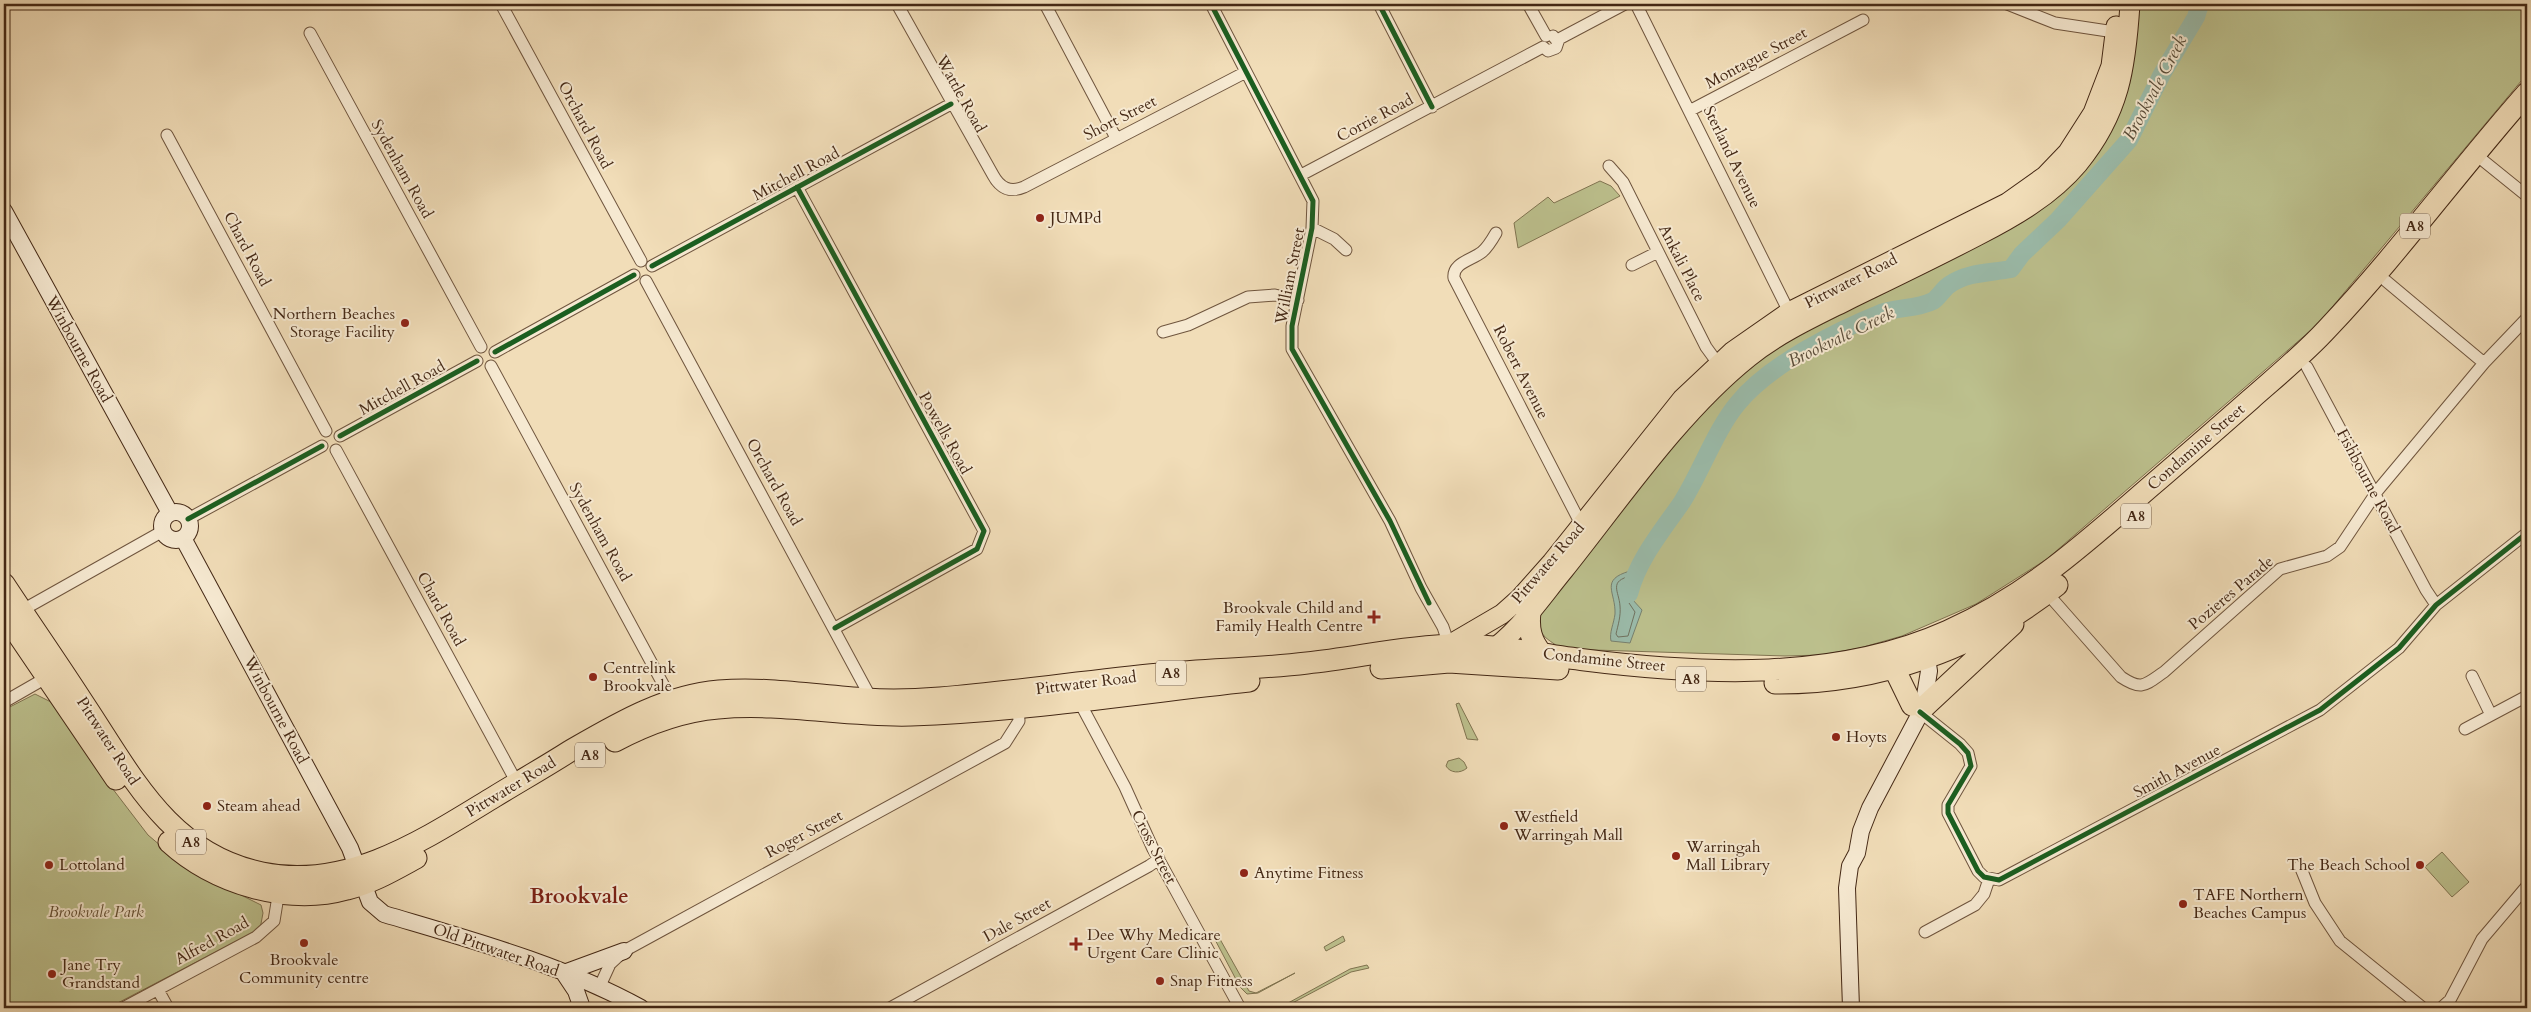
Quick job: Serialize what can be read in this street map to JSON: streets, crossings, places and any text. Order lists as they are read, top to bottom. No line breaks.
{"streets":{"highway":["A8","Pittwater Road","Condamine Street"],"main road":["Winbourne Road","Old Pittwater Road"],"street":["Montague Street","Wattle Road","Short Street","Corrie Road","Orchard Road","Sterland Avenue","Sydenham Road","Mitchell Road","Chard Road","Ankali Place","William Street","Robert Avenue","Powells Road","Fishbourne Road","Pozieres Parade","Smith Avenue","Roger Street","Cross Street","Dale Street","Alfred Road"]},"crossings":[["Montague Street","Sterland Avenue"],["Wattle Road","Short Street"],["Wattle Road","Mitchell Road"],["Short Street","William Street"],["Corrie Road","William Street"],["Orchard Road","Mitchell Road"],["Orchard Road","Pittwater Road"],["Orchard Road","Powells Road"],["Sterland Avenue","Pittwater Road"],["Sydenham Road","Mitchell Road"],["Sydenham Road","Pittwater Road"],["Mitchell Road","Chard Road"],["Mitchell Road","Powells Road"],["Chard Road","Pittwater Road"],["Ankali Place","Pittwater Road"],["William Street","Pittwater Road"],["William Street","Condamine Street"],["Pittwater Road","Winbourne Road"],["Pittwater Road","Robert Avenue"],["Pittwater Road","Condamine Street"],["Pittwater Road","Roger Street"],["Pittwater Road","Cross Street"],["Pittwater Road","Alfred Road"],["Pittwater Road","Old Pittwater Road"],["Winbourne Road","Old Pittwater Road"],["Condamine Street","Fishbourne Road"],["Condamine Street","Pozieres Parade"],["Fishbourne Road","Pozieres Parade"],["Fishbourne Road","Smith Avenue"],["Roger Street","Old Pittwater Road"],["Cross Street","Dale Street"]],"districts":["Brookvale"],"water":["Brookvale Creek"],"parks":["Brookvale Park"],"places":{"other":["JUMPd","Northern Beaches Storage Facility","Centrelink Brookvale","Hoyts","Steam ahead","Westfield Warringah Mall","Warringah Mall Library","Lottoland","The Beach School","Anytime Fitness","TAFE Northern Beaches Campus","Brookvale Community centre","Jane Try Grandstand","Snap Fitness"],"health":["Brookvale Child and Family Health Centre","Dee Why Medicare Urgent Care Clinic"]}}
